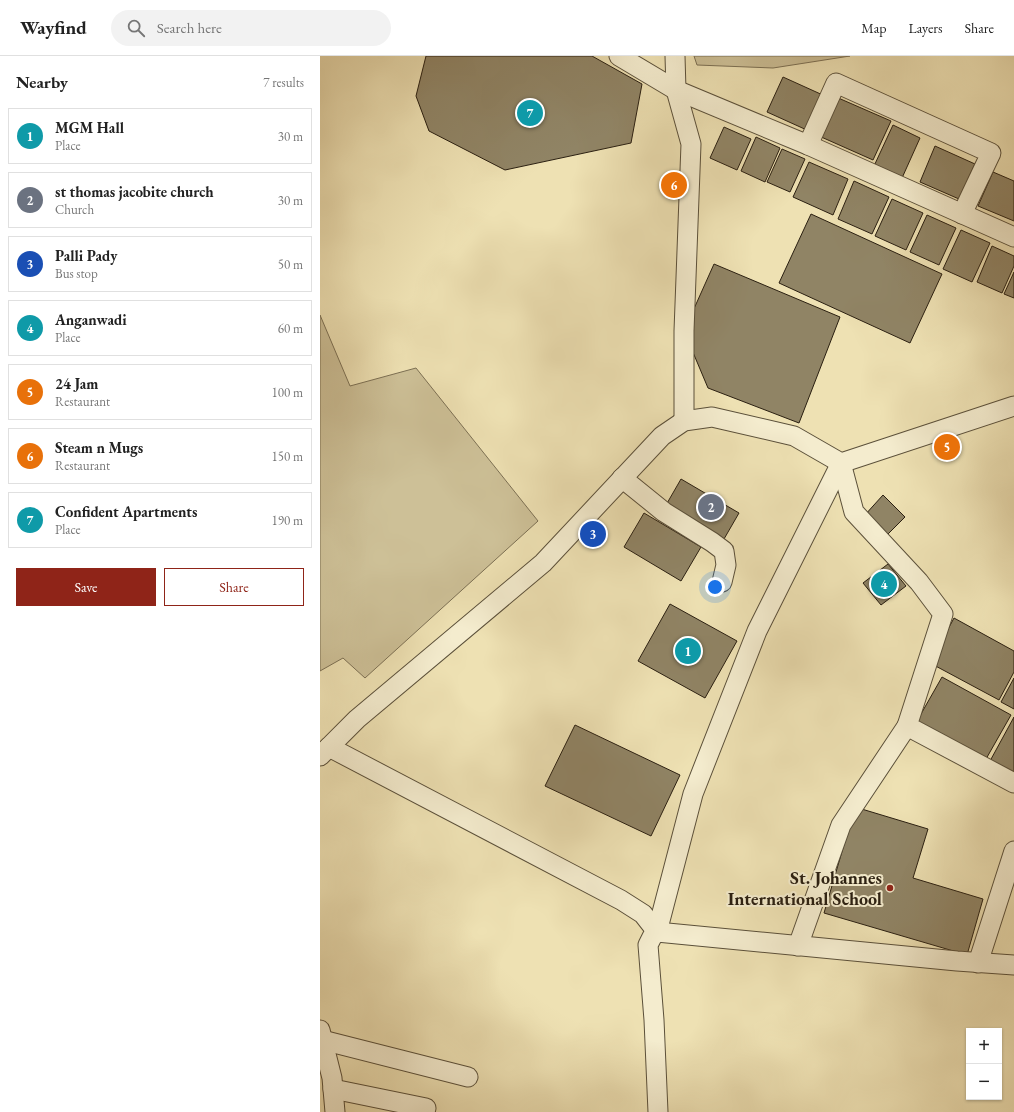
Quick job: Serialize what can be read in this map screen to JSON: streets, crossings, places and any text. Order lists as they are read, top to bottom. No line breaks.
{"places":["St. Johannes International School"],"page":{"header":"Wayfind","search":"Search here","nav":["Map","Layers","Share"],"heading":["Nearby","7 results"],"pins":["7","6","5","2","3","4","1"],"list":[{"mark":"1","name":"MGM Hall","note":"Place","value":"30 m"},{"mark":"2","name":"st thomas jacobite church","note":"Church","value":"30 m"},{"mark":"3","name":"Palli Pady","note":"Bus stop","value":"50 m"},{"mark":"4","name":"Anganwadi","note":"Place","value":"60 m"},{"mark":"5","name":"24 Jam","note":"Restaurant","value":"100 m"},{"mark":"6","name":"Steam n Mugs","note":"Restaurant","value":"150 m"},{"mark":"7","name":"Confident Apartments","note":"Place","value":"190 m"}],"buttons":["Save","Share"],"map_buttons":["+","−"]}}
